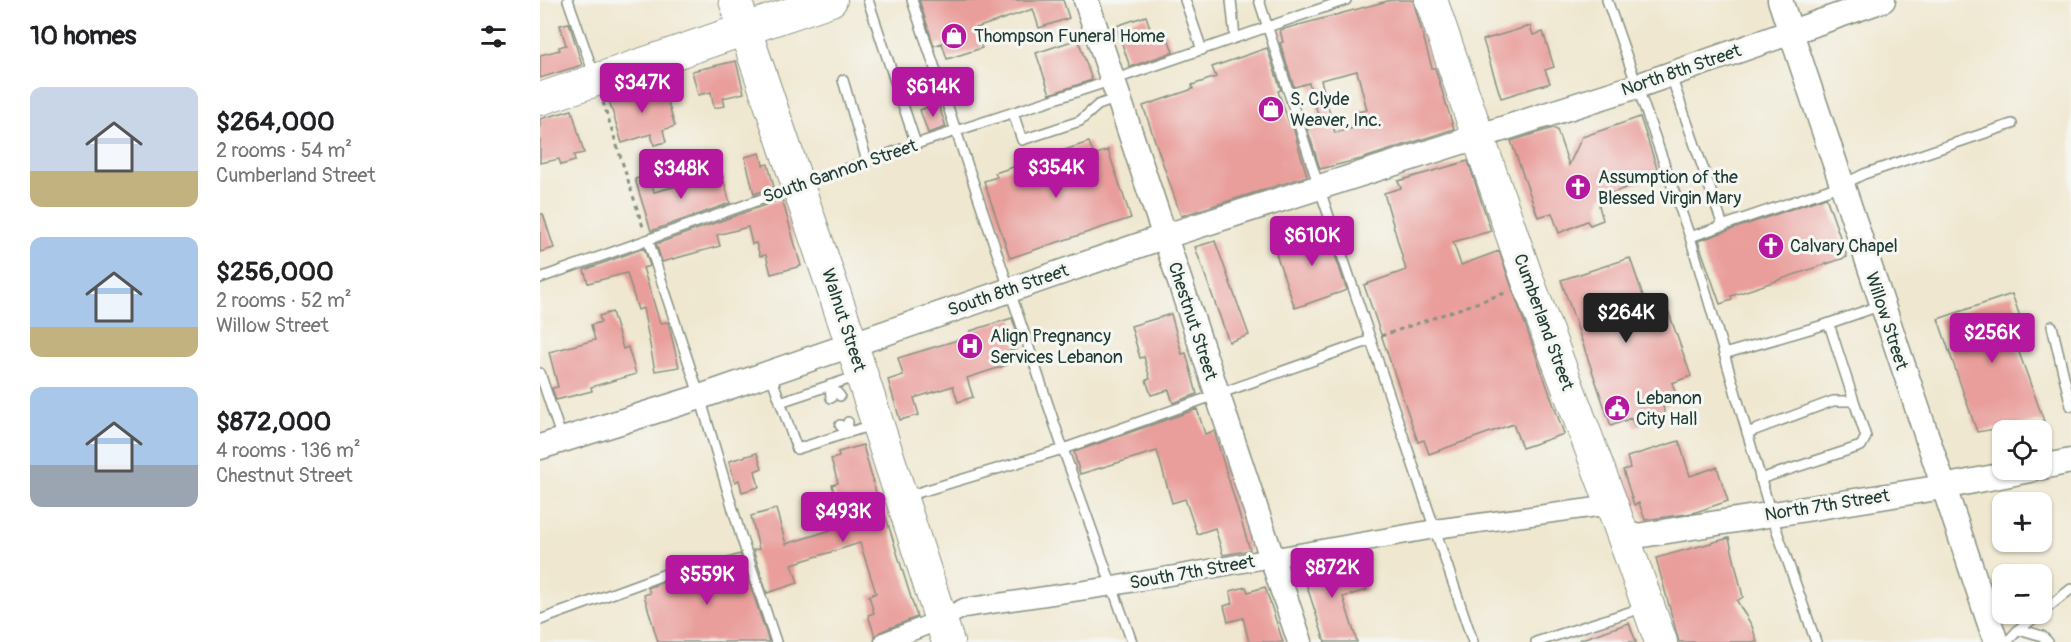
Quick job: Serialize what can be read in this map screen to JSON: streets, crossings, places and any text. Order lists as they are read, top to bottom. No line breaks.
{"streets":{"highway":["Walnut Street","Cumberland Street"],"street":["North 8th Street","South 8th Street","Chestnut Street","Willow Street","North 7th Street","South 7th Street"],"lane":["South Gannon Street"]},"crossings":[["North 8th Street","South 8th Street"],["North 8th Street","Willow Street"],["North 8th Street","Cumberland Street"],["South Gannon Street","Walnut Street"],["South Gannon Street","Chestnut Street"],["South 8th Street","Walnut Street"],["South 8th Street","Chestnut Street"],["South 8th Street","Cumberland Street"],["Walnut Street","South 7th Street"],["Chestnut Street","South 7th Street"],["Willow Street","North 7th Street"],["Cumberland Street","North 7th Street"],["Cumberland Street","South 7th Street"]],"places":{"shop":["Thompson Funeral Home","S. Clyde Weaver, Inc."],"church":["Assumption of the Blessed Virgin Mary","Calvary Chapel"],"hospital":["Align Pregnancy Services Lebanon"],"public building":["Lebanon City Hall"]},"page":{"heading":"10 homes","price":["$347K","$614K","$354K","$348K","$610K","$264K","$256K","$493K","$872K","$559K"],"list":[{"name":"$264,000","note":"2 rooms · 54 m² · Cumberland Street"},{"name":"$256,000","note":"2 rooms · 52 m² · Willow Street"},{"name":"$872,000","note":"4 rooms · 136 m² · Chestnut Street"}],"map_buttons":["+","−"]}}
